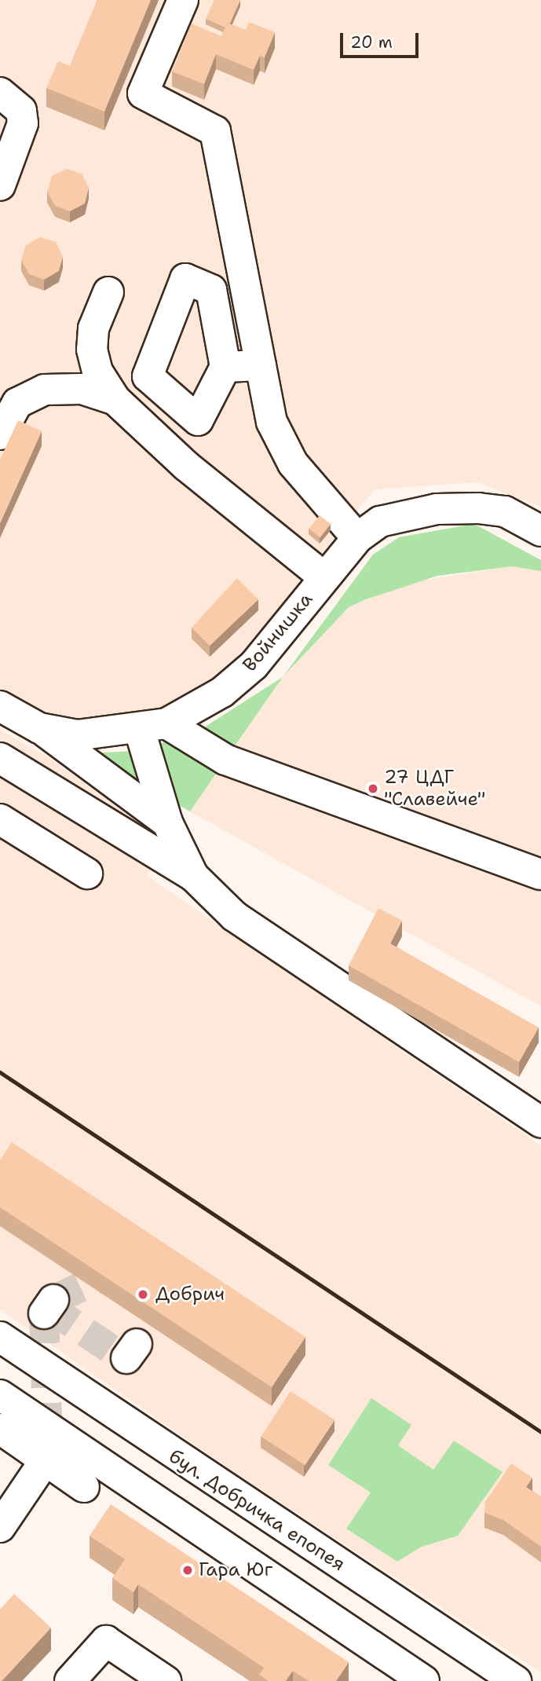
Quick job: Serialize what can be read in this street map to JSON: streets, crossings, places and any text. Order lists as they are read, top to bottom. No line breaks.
{"streets":{"main road":["Войнишка","бул. Добричка епопея"]},"places":["27 ЦДГ \"Славейче\"","Добрич","Гара Юг"],"scale_bar":"20 m"}
